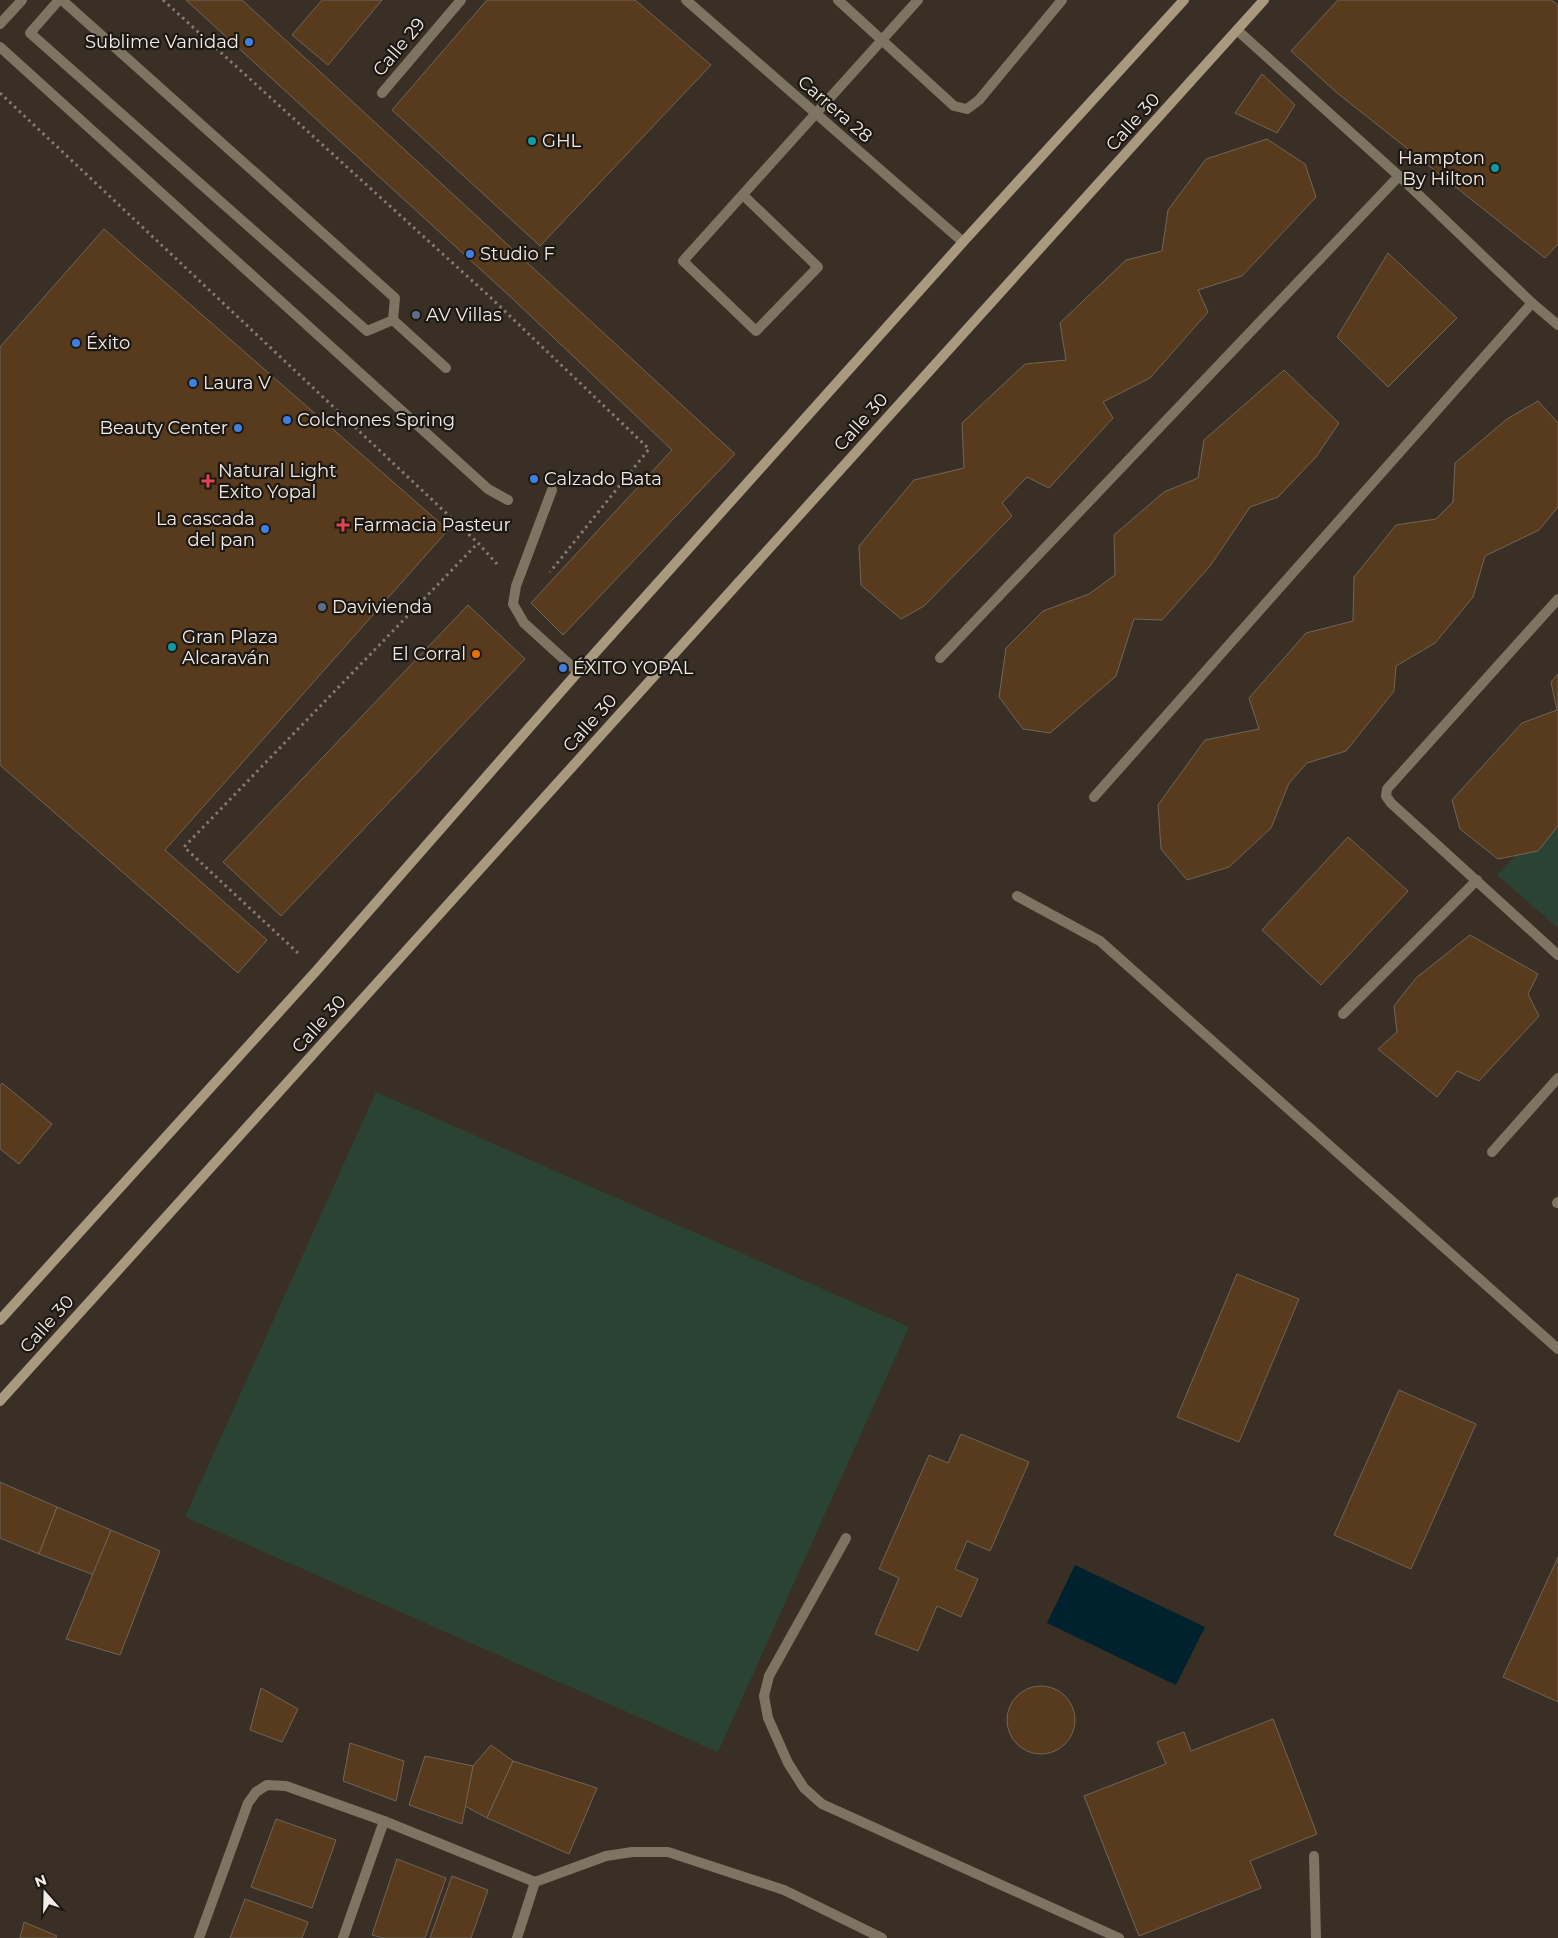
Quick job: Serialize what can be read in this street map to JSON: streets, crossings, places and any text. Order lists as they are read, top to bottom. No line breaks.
{"streets":{"main road":["Calle 30"],"street":["Calle 29","Carrera 28"]},"places":{"other":["Sublime Vanidad","GHL","Hampton By Hilton","Studio F","AV Villas","Éxito","Laura V","Colchones Spring","Beauty Center","Calzado Bata","La cascada del pan","Davivienda","Gran Plaza Alcaraván","El Corral","ÉXITO YOPAL"],"health":["Natural Light Exito Yopal","Farmacia Pasteur"]},"north":"top"}
